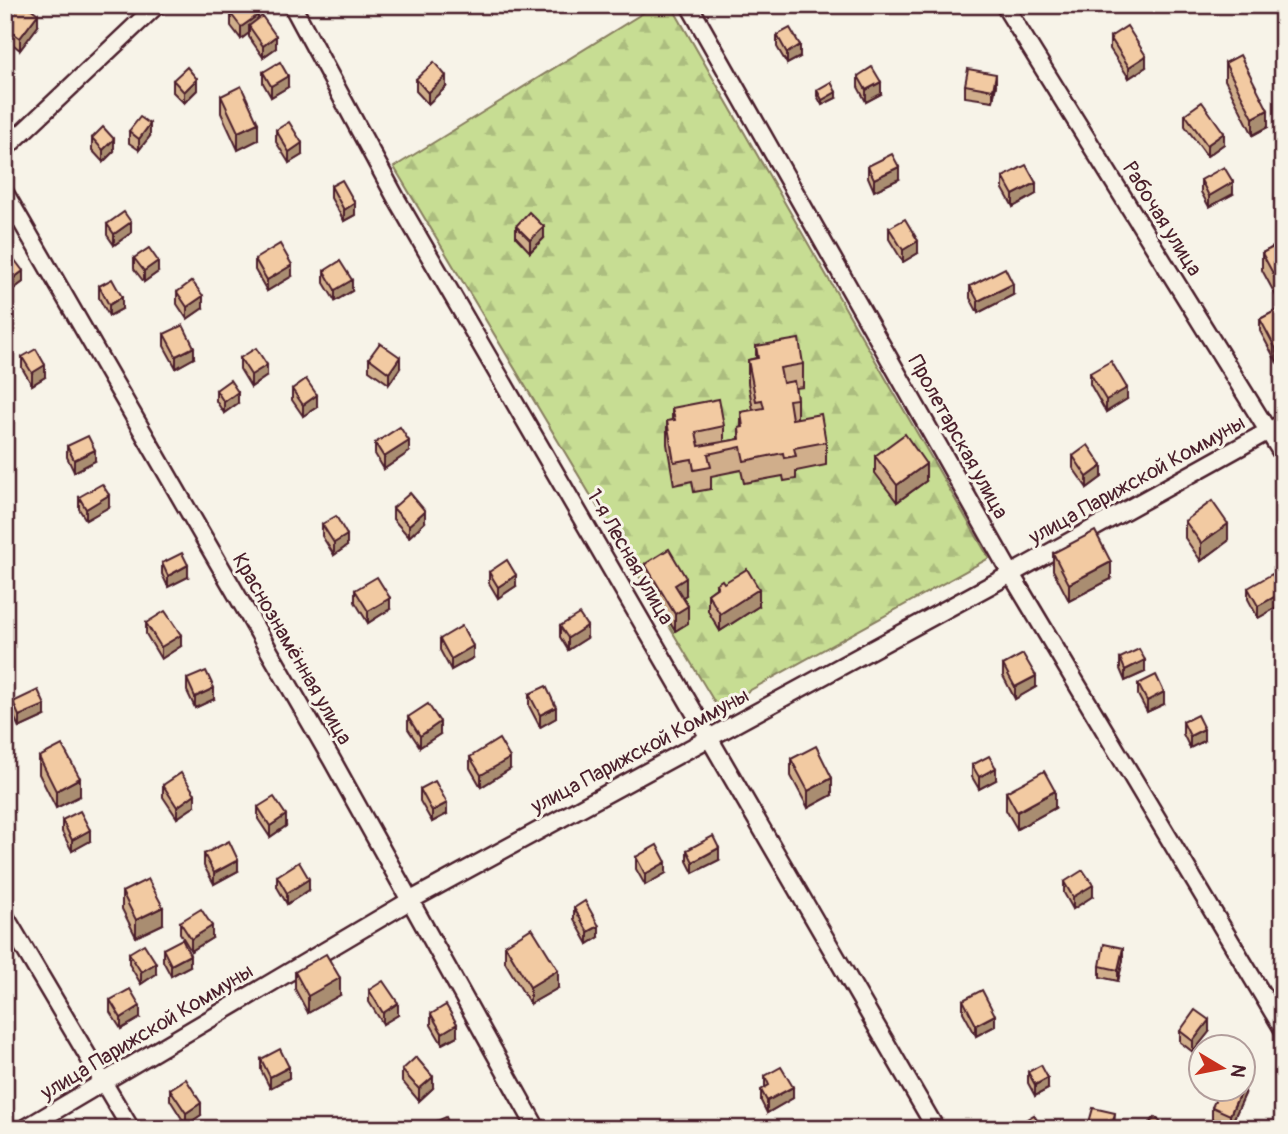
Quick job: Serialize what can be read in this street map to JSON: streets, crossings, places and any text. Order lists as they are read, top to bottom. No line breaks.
{"streets":{"street":["Рабочая улица","Пролетарская улица","улица Парижской Коммуны","1-я Лесная улица","Краснознамённая улица"]},"crossings":[["Рабочая улица","улица Парижской Коммуны"],["Пролетарская улица","улица Парижской Коммуны"],["улица Парижской Коммуны","1-я Лесная улица"],["улица Парижской Коммуны","Краснознамённая улица"]],"north":"right"}
